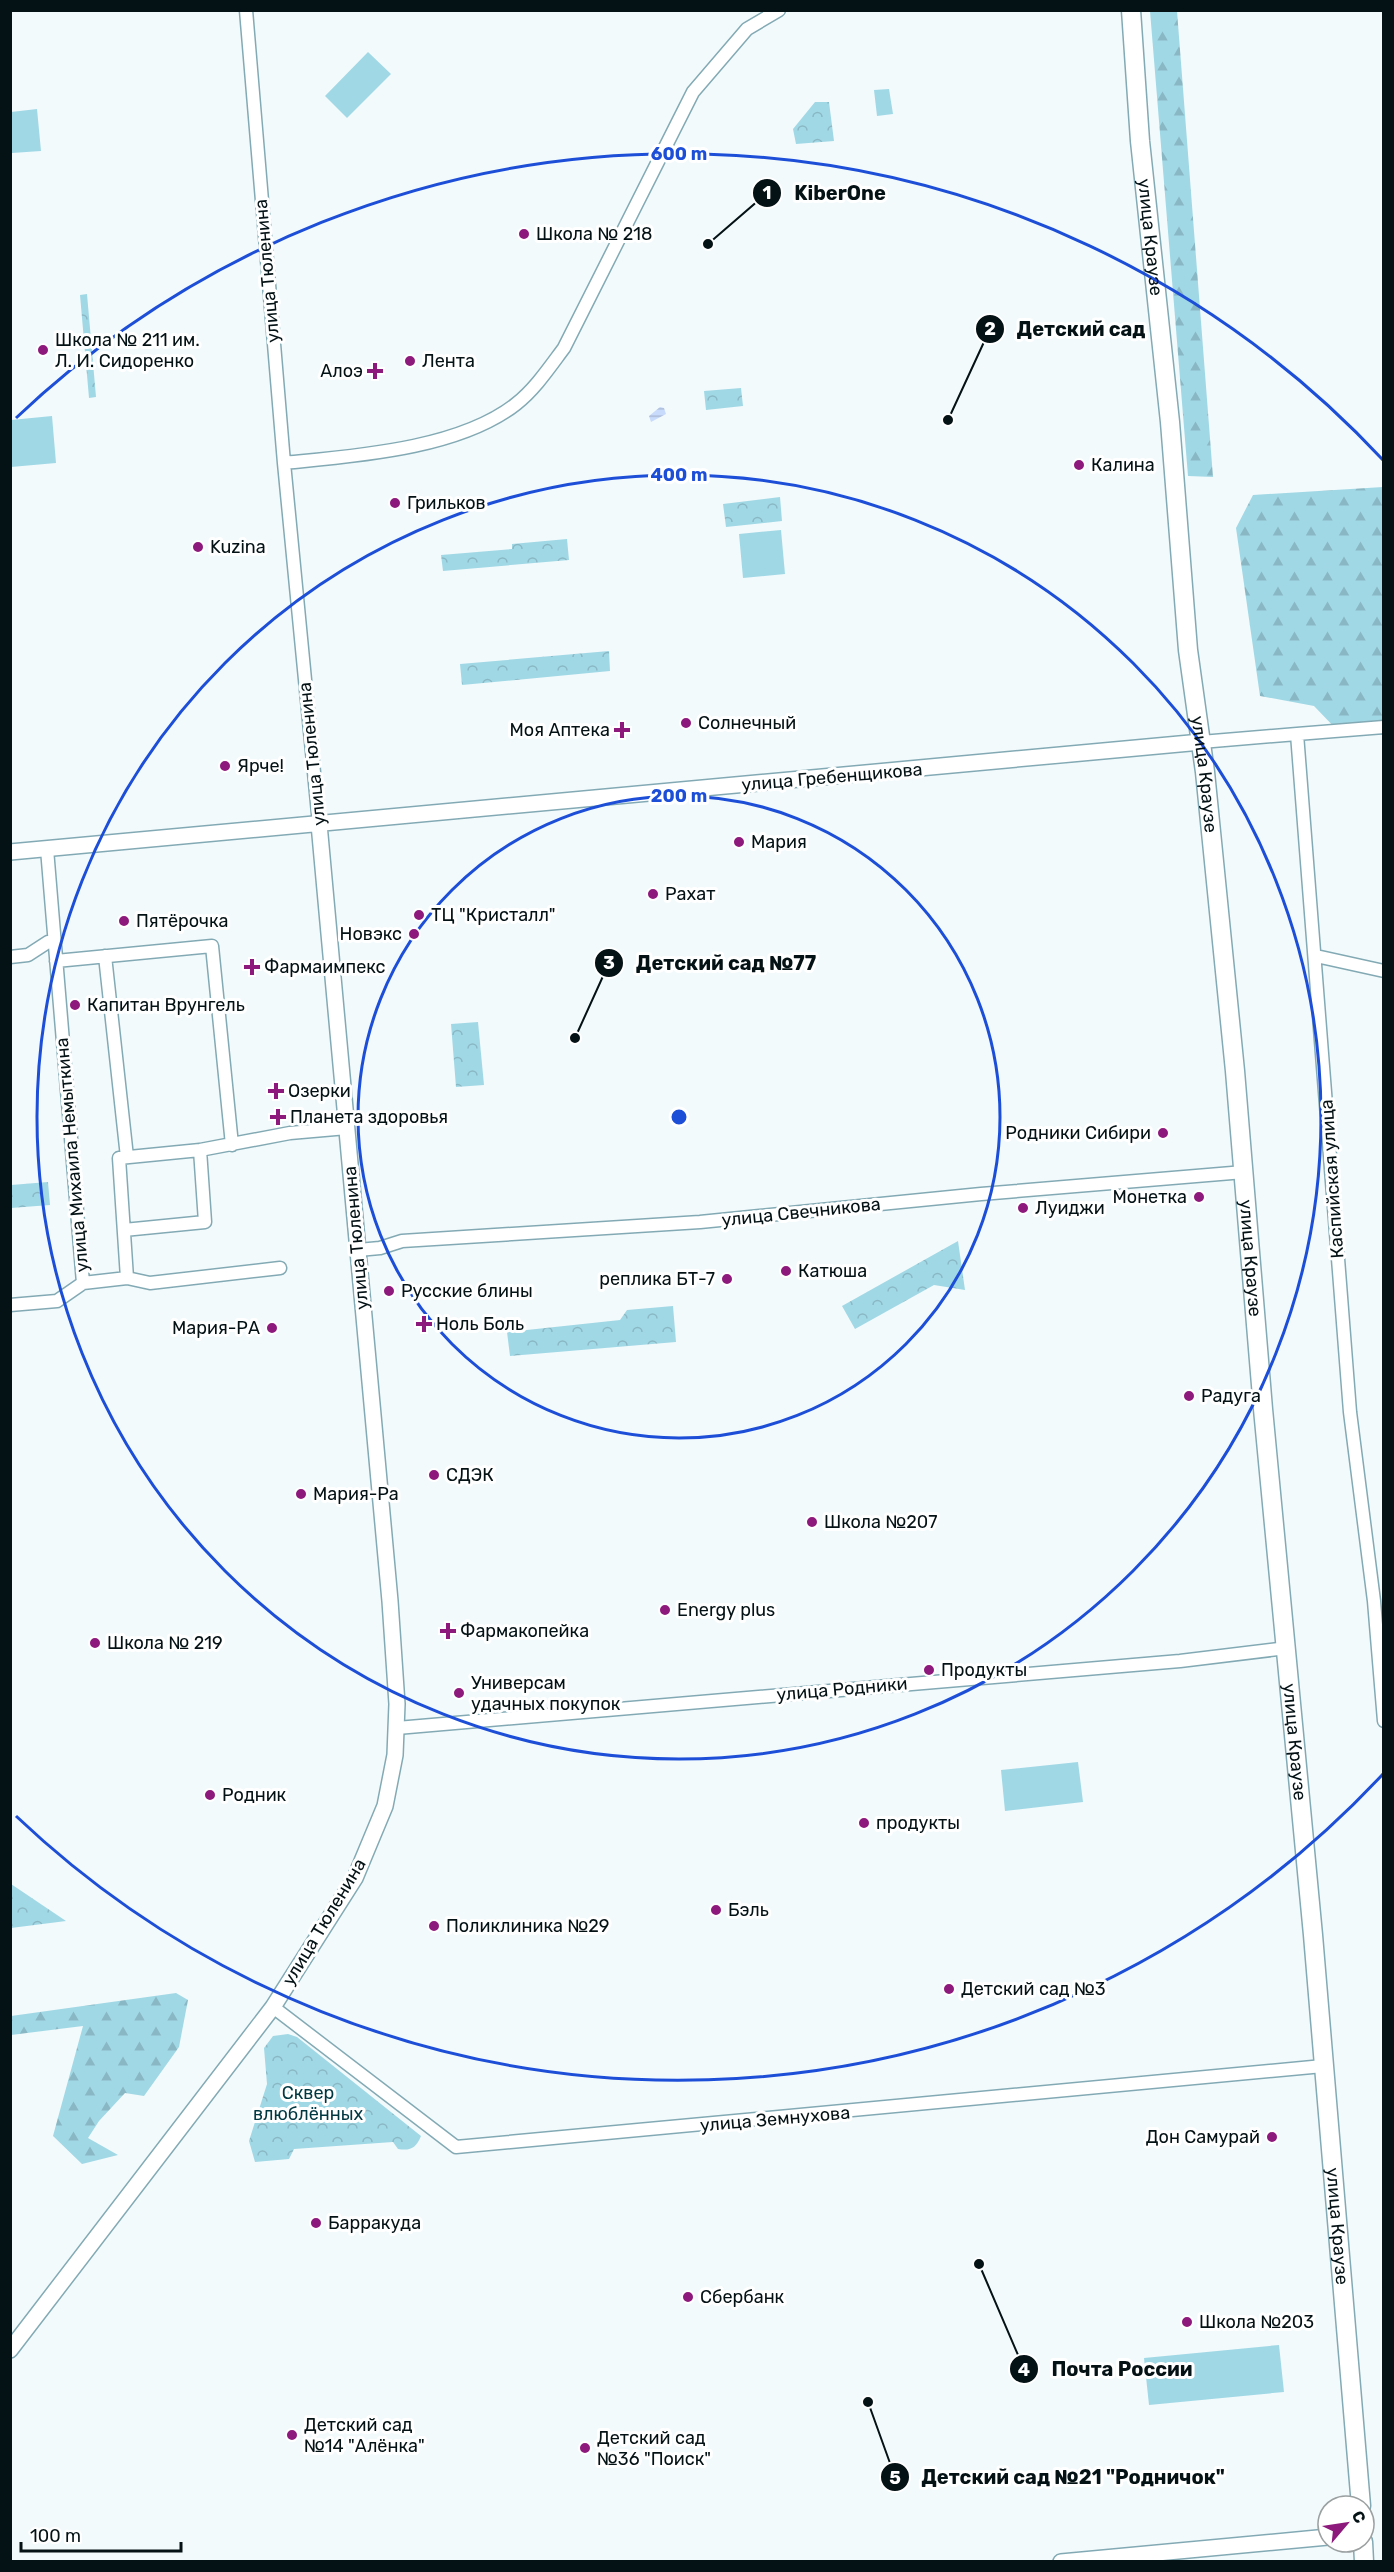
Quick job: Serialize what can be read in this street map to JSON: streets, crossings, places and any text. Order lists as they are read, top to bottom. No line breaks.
{"streets":{"main road":["улица Краузе"],"street":["улица Тюленина","улица Гребенщикова","улица Михаила Немыткина","Каспийская улица","улица Свечникова","улица Родники","улица Земнухова"]},"crossings":[["улица Краузе","улица Гребенщикова"],["улица Краузе","улица Свечникова"],["улица Краузе","улица Родники"],["улица Краузе","улица Земнухова"],["улица Тюленина","улица Гребенщикова"],["улица Тюленина","улица Свечникова"],["улица Тюленина","улица Родники"],["улица Тюленина","улица Земнухова"],["улица Гребенщикова","улица Михаила Немыткина"]],"parks":["Сквер влюблённых"],"places":{"other":["Школа № 218","KiberOne","Школа № 211 им. Л. И. Сидоренко","Лента","Детский сад","Калина","Грильков","Kuzina","Солнечный","Ярче!","Мария","Рахат","ТЦ \"Кристалл\"","Пятёрочка","Новэкс","Капитан Врунгель","Детский сад №77","Родники Сибири","Монетка","Луиджи","Катюша","реплика БТ-7","Русские блины","Мария-РА","Радуга","СДЭК","Мария-Ра","Школа №207","Energy plus","Школа № 219","Продукты","Универсам удачных покупок","Родник","продукты","Бэль","Поликлиника №29","Детский сад №3","Дон Самурай","Барракуда","Почта России","Сбербанк","Школа №203","Детский сад №21 \"Родничок\"","Детский сад №14 \"Алёнка\"","Детский сад №36 \"Поиск\""],"health":["Алоэ","Моя Аптека","Фармаимпекс","Озерки","Планета здоровья","Ноль Боль","Фармакопейка"]},"scale_bar":"100 m","north":"top right","rings":["600 m","400 m","200 m"]}
